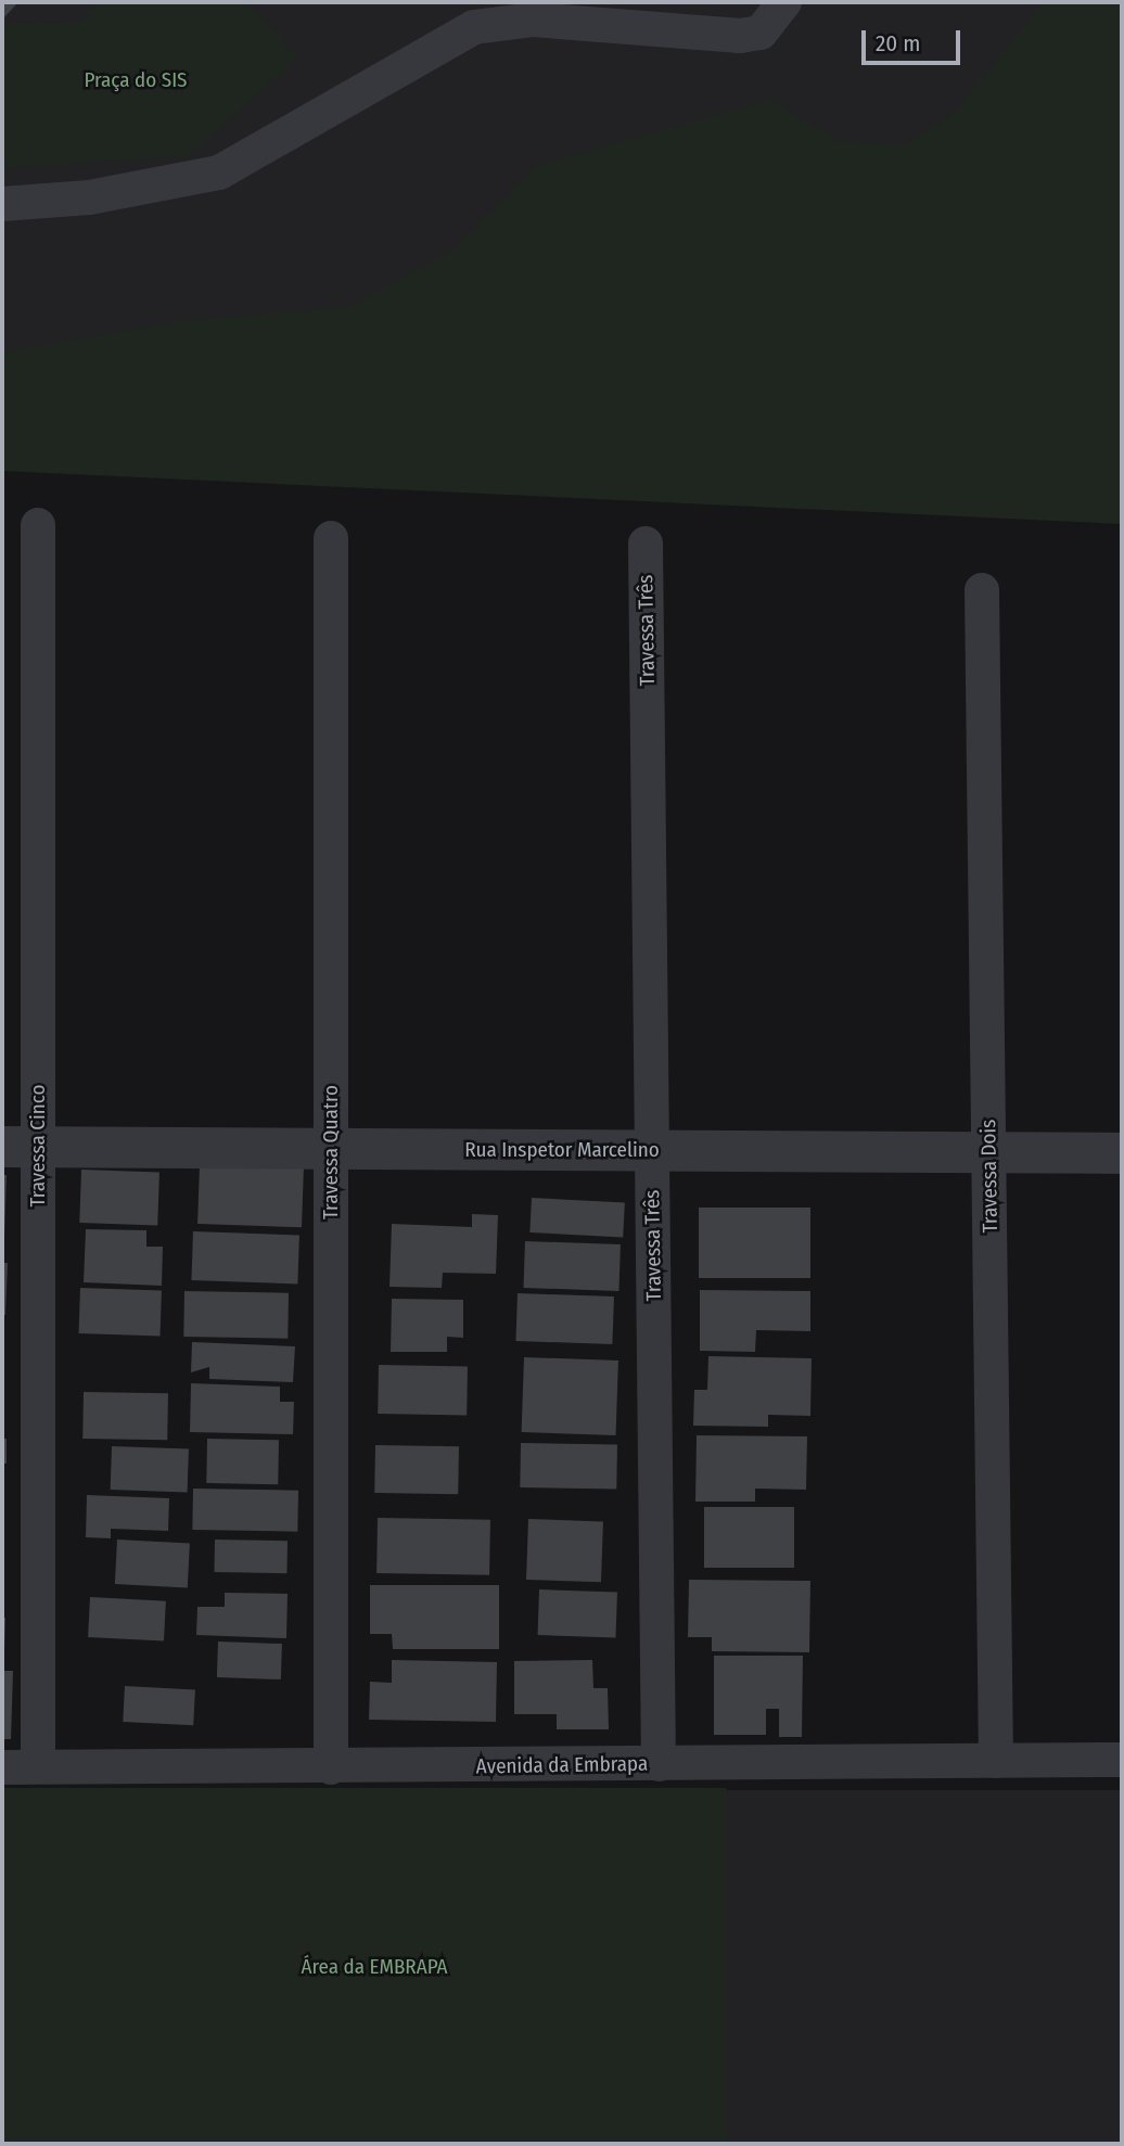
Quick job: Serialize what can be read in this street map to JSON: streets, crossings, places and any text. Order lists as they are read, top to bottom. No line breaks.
{"streets":{"street":["Travessa Três","Travessa Cinco","Rua Inspetor Marcelino","Travessa Quatro","Travessa Dois","Avenida da Embrapa"]},"crossings":[["Travessa Três","Rua Inspetor Marcelino"],["Travessa Três","Avenida da Embrapa"],["Travessa Cinco","Rua Inspetor Marcelino"],["Travessa Cinco","Avenida da Embrapa"],["Rua Inspetor Marcelino","Travessa Quatro"],["Rua Inspetor Marcelino","Travessa Dois"],["Travessa Quatro","Avenida da Embrapa"],["Travessa Dois","Avenida da Embrapa"]],"parks":["Praça do SIS","Área da EMBRAPA"],"scale_bar":"20 m"}
